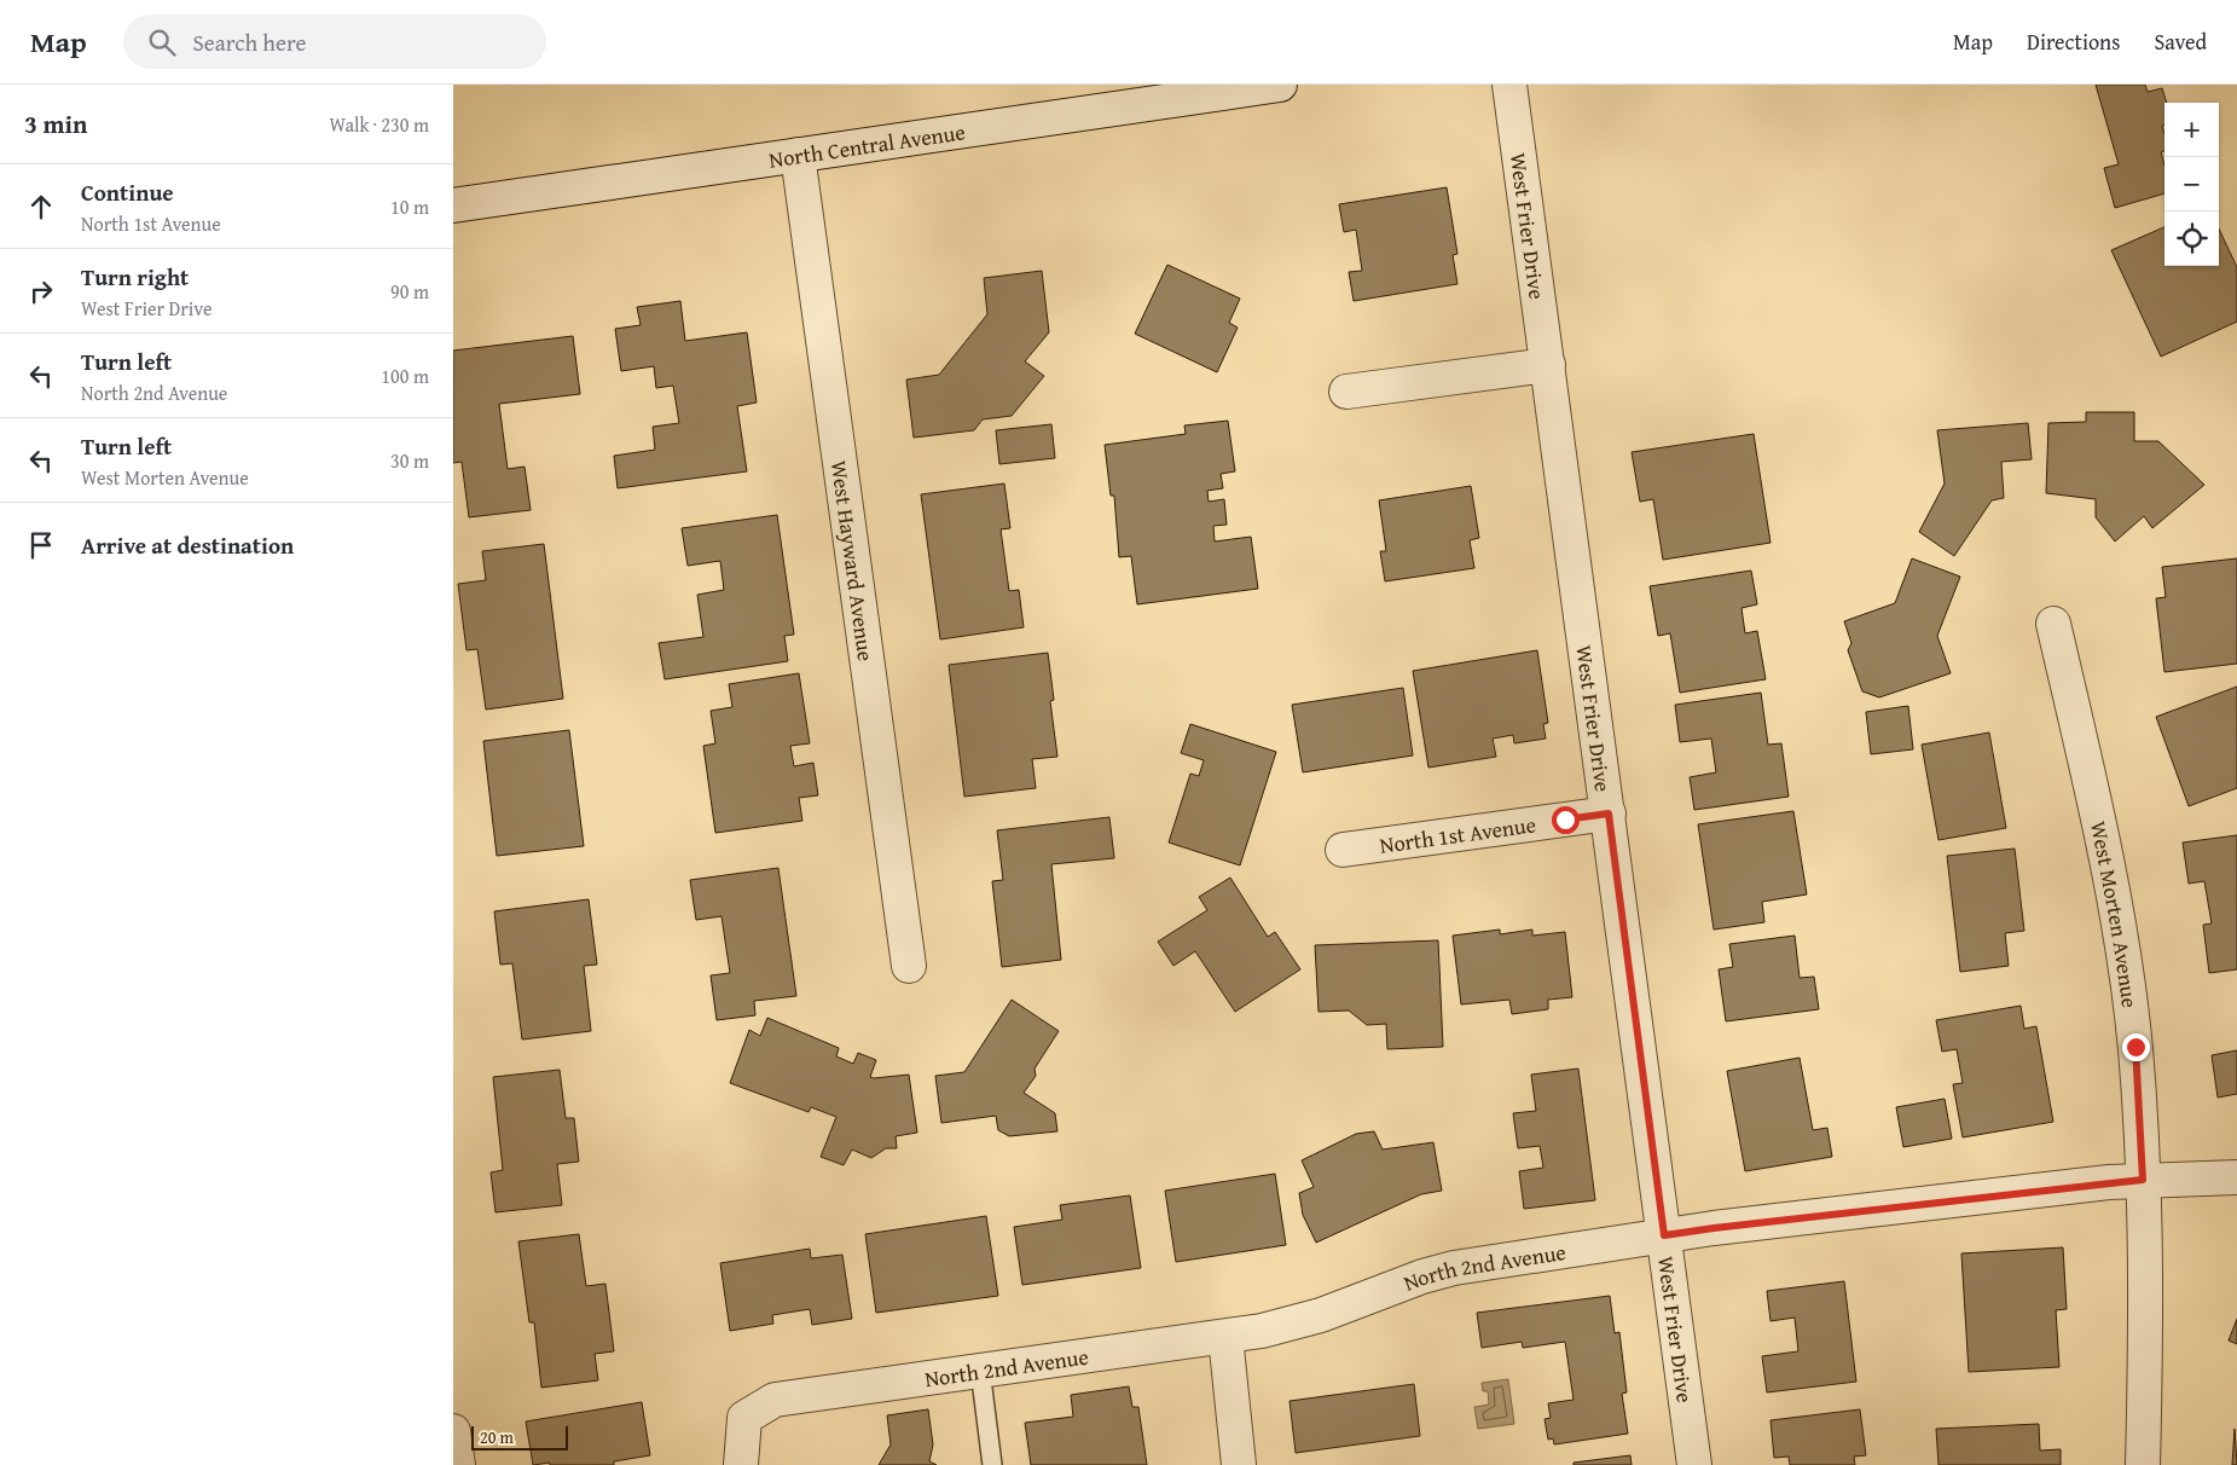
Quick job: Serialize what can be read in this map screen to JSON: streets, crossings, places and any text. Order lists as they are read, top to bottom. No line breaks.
{"streets":{"street":["North Central Avenue","West Frier Drive","West Hayward Avenue","North 1st Avenue","West Morten Avenue","North 2nd Avenue"]},"crossings":[["North Central Avenue","West Hayward Avenue"],["West Frier Drive","North 1st Avenue"],["West Frier Drive","North 2nd Avenue"],["West Morten Avenue","North 2nd Avenue"]],"scale_bar":"20 m","page":{"header":"Map","search":"Search here","nav":["Map","Directions","Saved"],"heading":["3 min","Walk · 230 m"],"map_buttons":["+","−"],"list":[["Continue","North 1st Avenue","10 m"],["Turn right","West Frier Drive","90 m"],["Turn left","North 2nd Avenue","100 m"],["Turn left","West Morten Avenue","30 m"],"Arrive at destination"],"scale":"20 m"}}
